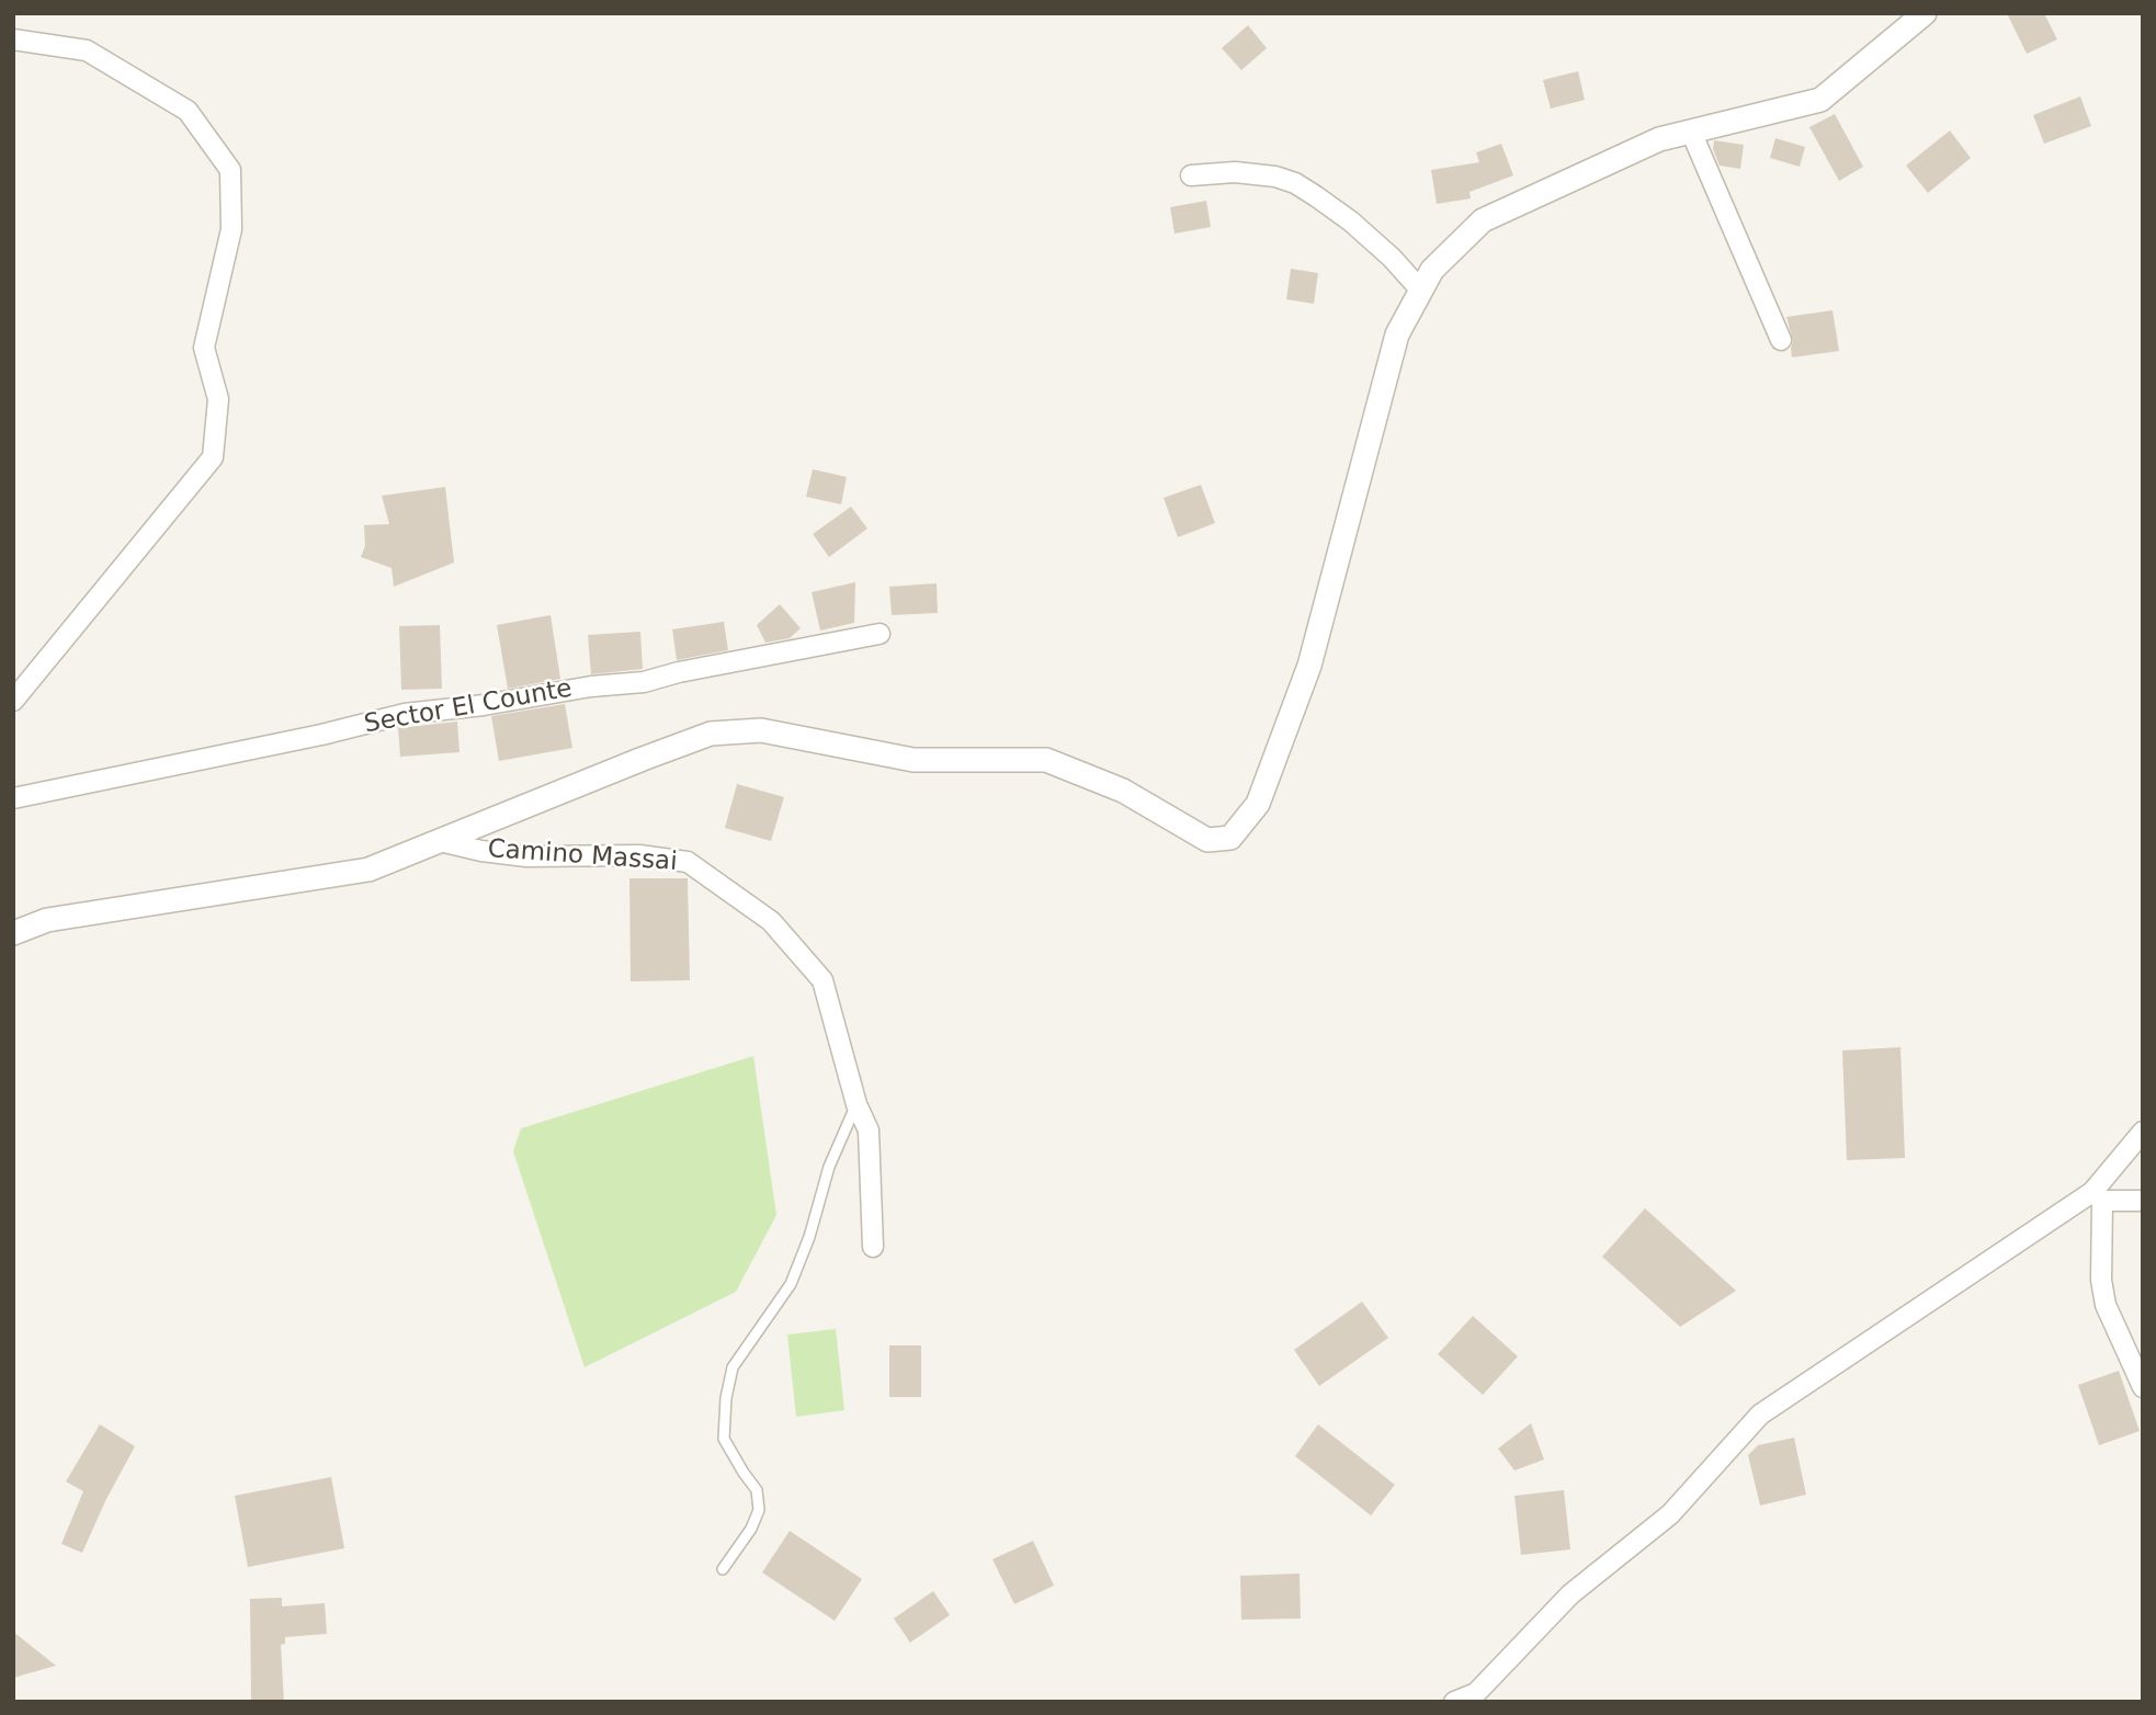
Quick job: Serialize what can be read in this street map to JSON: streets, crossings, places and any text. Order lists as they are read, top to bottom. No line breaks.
{"streets":{"street":["Sector El Counte","Camino Massai"]}}
